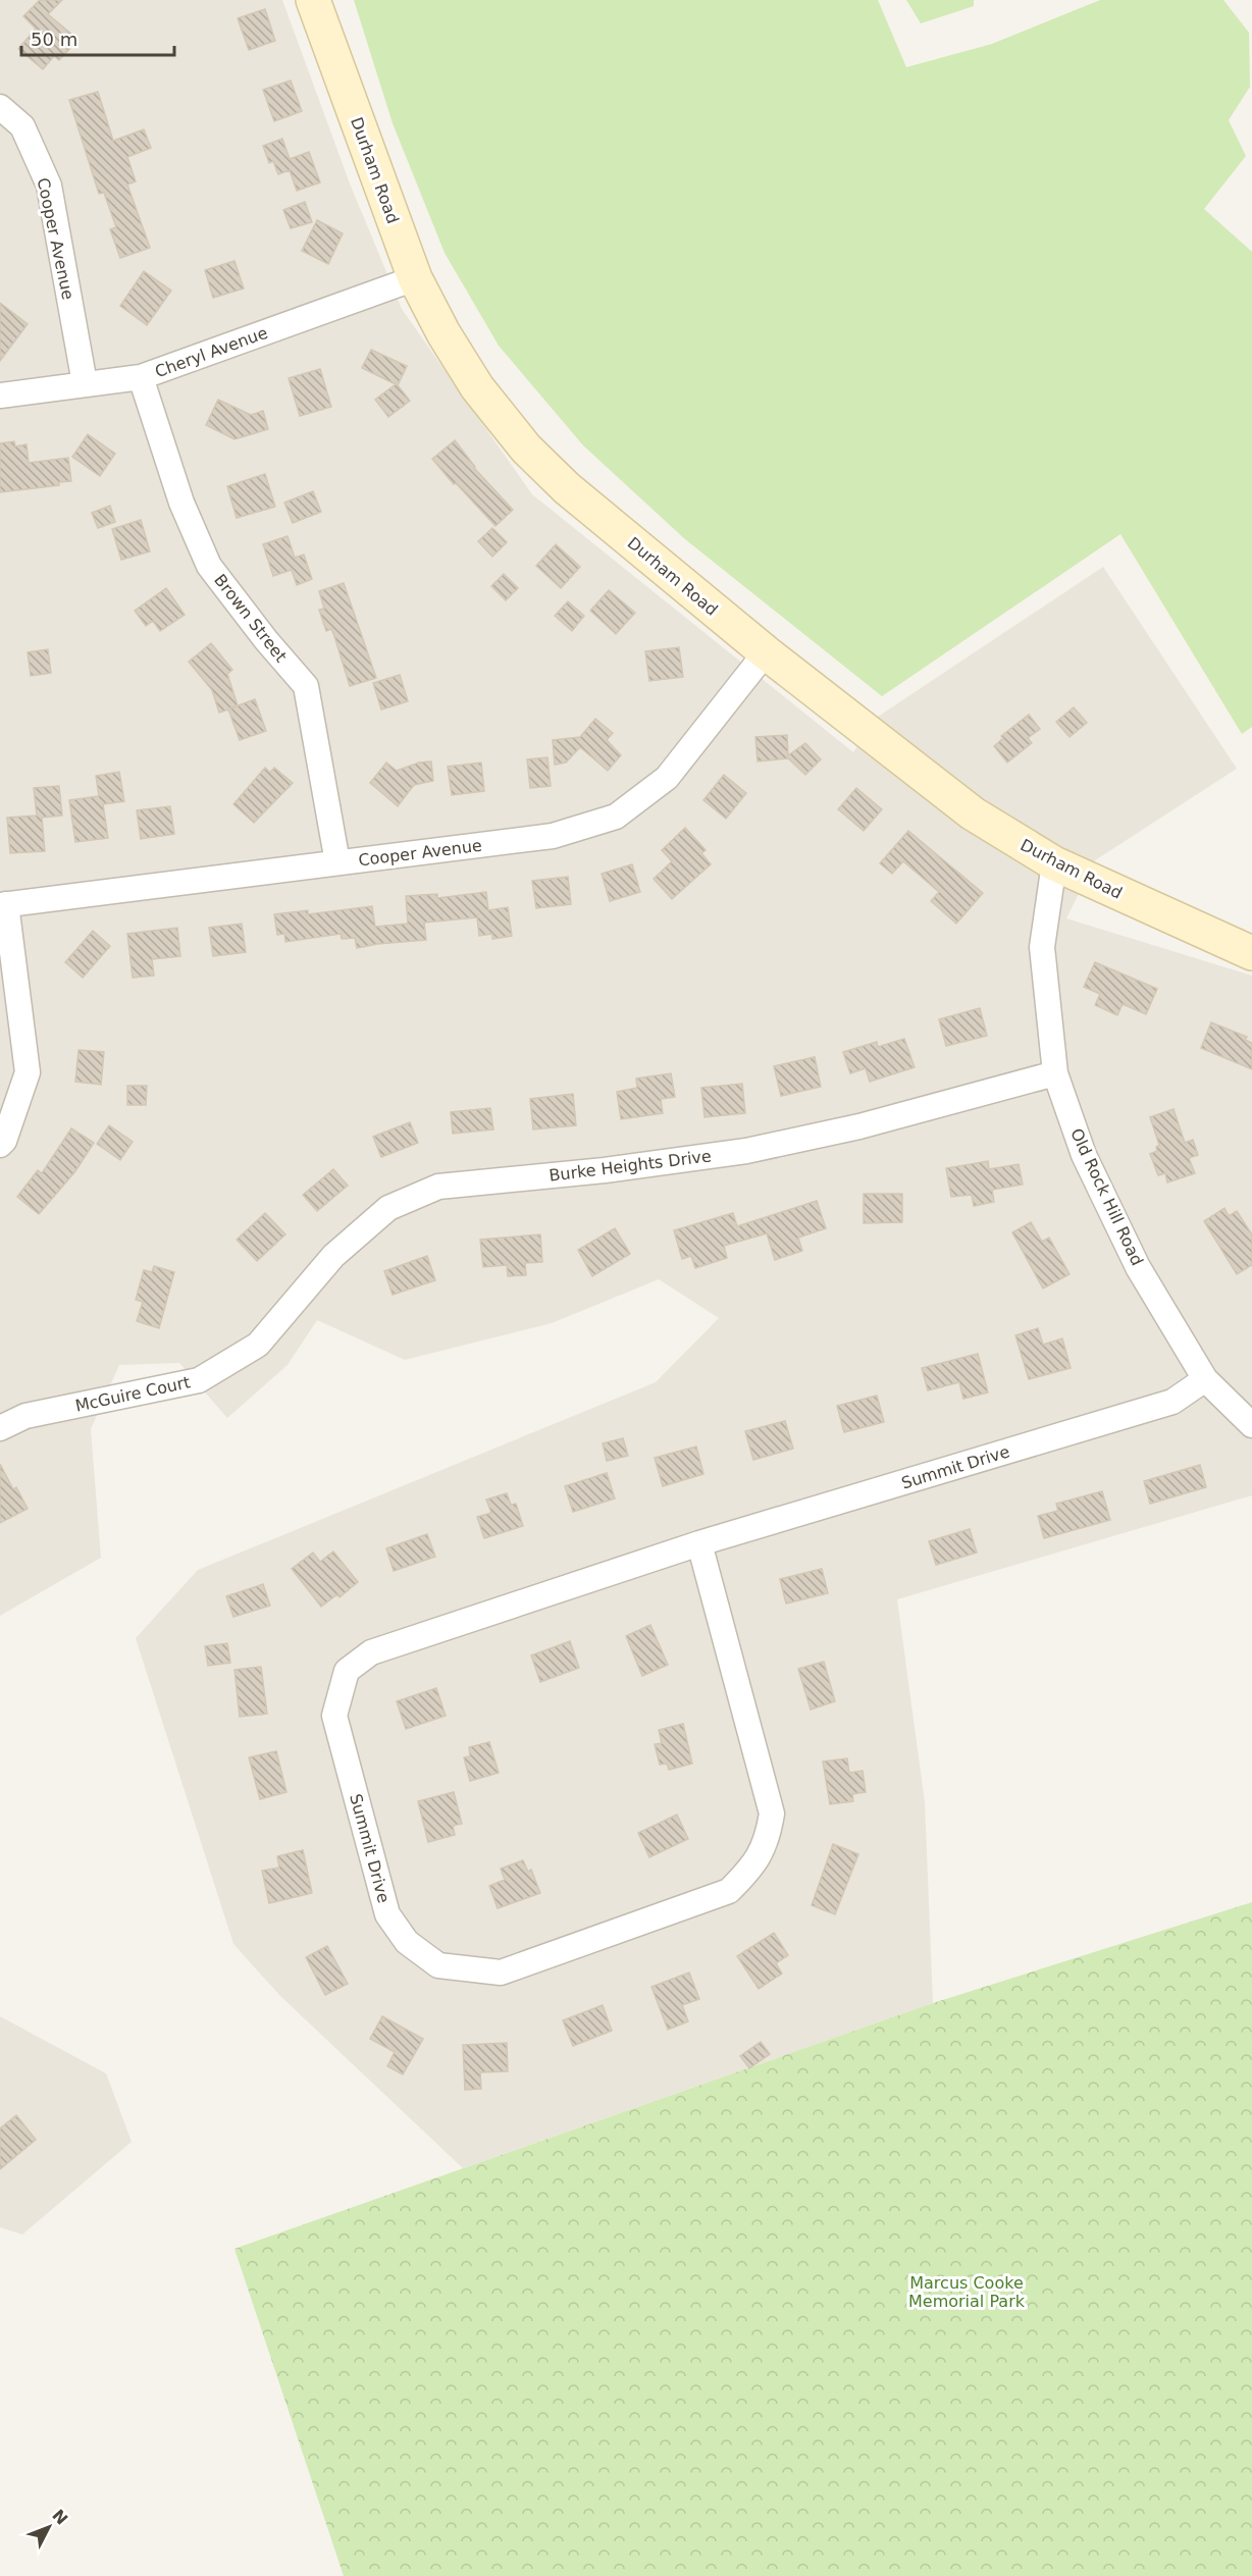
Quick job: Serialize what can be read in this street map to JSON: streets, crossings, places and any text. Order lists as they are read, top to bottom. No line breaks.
{"streets":{"main road":["Durham Road"],"street":["Cooper Avenue","Cheryl Avenue","Brown Street","Burke Heights Drive","Old Rock Hill Road","McGuire Court","Summit Drive"]},"crossings":[["Durham Road","Cooper Avenue"],["Durham Road","Cheryl Avenue"],["Durham Road","Old Rock Hill Road"],["Cooper Avenue","Cheryl Avenue"],["Cooper Avenue","Brown Street"],["Cheryl Avenue","Brown Street"],["Burke Heights Drive","Old Rock Hill Road"],["Burke Heights Drive","McGuire Court"],["Old Rock Hill Road","Summit Drive"]],"parks":["Marcus Cooke Memorial Park"],"scale_bar":"50 m","north":"top right"}
